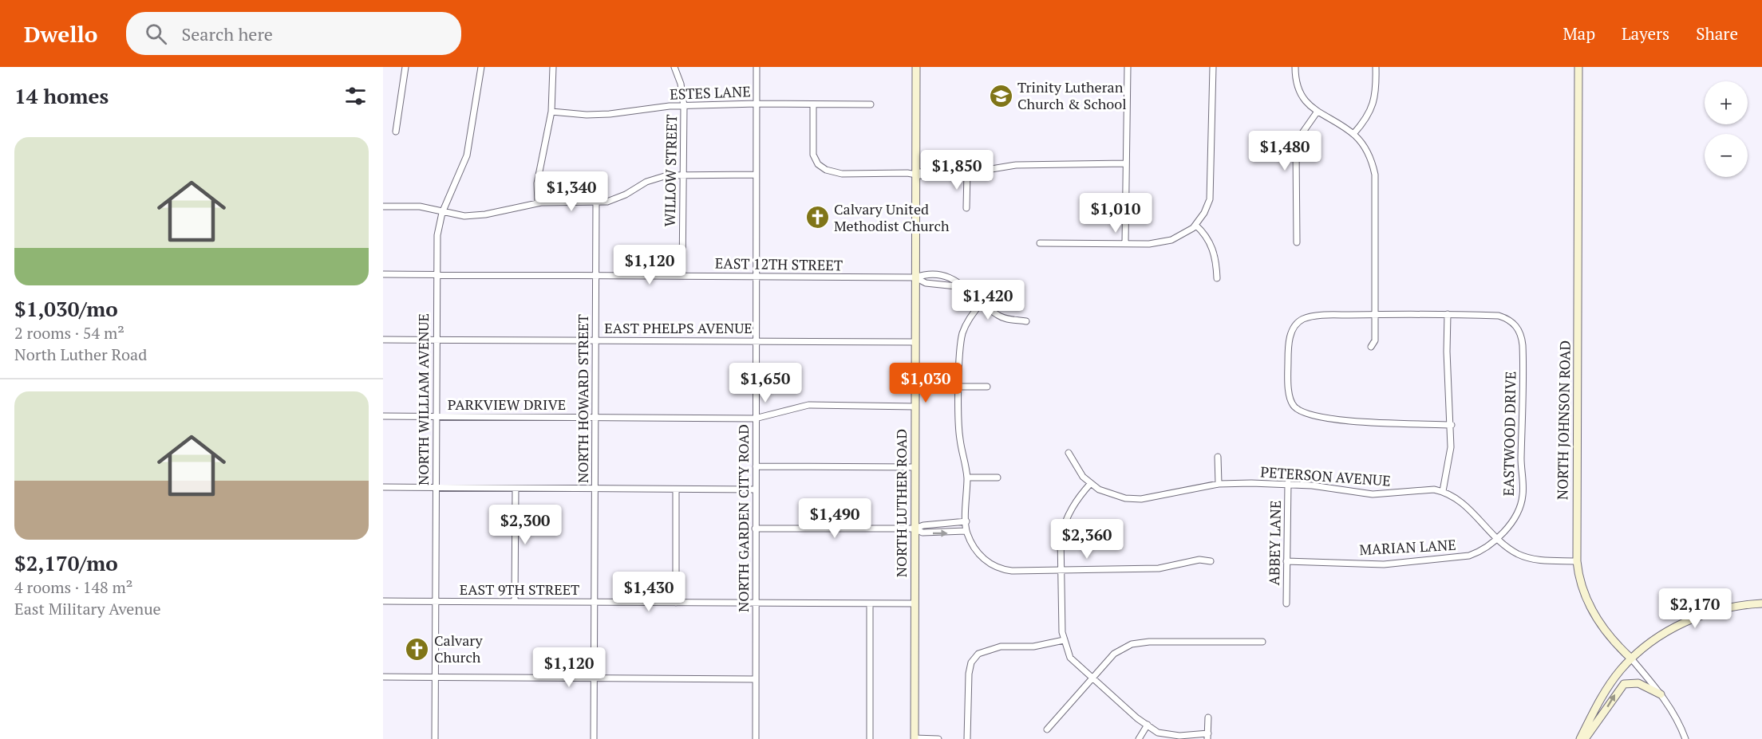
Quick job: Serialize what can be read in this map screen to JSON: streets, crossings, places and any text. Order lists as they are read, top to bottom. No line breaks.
{"streets":{"main road":["NORTH JOHNSON ROAD","NORTH LUTHER ROAD"],"street":["ESTES LANE","WILLOW STREET","EAST 12TH STREET","EAST PHELPS AVENUE","NORTH HOWARD STREET","NORTH WILLIAM AVENUE","PARKVIEW DRIVE","EASTWOOD DRIVE","PETERSON AVENUE","NORTH GARDEN CITY ROAD","ABBEY LANE","MARIAN LANE","EAST 9TH STREET"]},"crossings":[["ESTES LANE","WILLOW STREET"],["ESTES LANE","NORTH GARDEN CITY ROAD"],["WILLOW STREET","EAST 12TH STREET"],["EAST 12TH STREET","NORTH HOWARD STREET"],["EAST 12TH STREET","NORTH WILLIAM AVENUE"],["EAST 12TH STREET","NORTH LUTHER ROAD"],["EAST 12TH STREET","NORTH GARDEN CITY ROAD"],["EAST PHELPS AVENUE","NORTH HOWARD STREET"],["EAST PHELPS AVENUE","NORTH WILLIAM AVENUE"],["EAST PHELPS AVENUE","NORTH LUTHER ROAD"],["EAST PHELPS AVENUE","NORTH GARDEN CITY ROAD"],["NORTH HOWARD STREET","PARKVIEW DRIVE"],["NORTH HOWARD STREET","EAST 9TH STREET"],["NORTH WILLIAM AVENUE","PARKVIEW DRIVE"],["NORTH WILLIAM AVENUE","EAST 9TH STREET"],["PARKVIEW DRIVE","NORTH LUTHER ROAD"],["PARKVIEW DRIVE","NORTH GARDEN CITY ROAD"],["NORTH JOHNSON ROAD","PETERSON AVENUE"],["EASTWOOD DRIVE","PETERSON AVENUE"],["EASTWOOD DRIVE","MARIAN LANE"],["PETERSON AVENUE","ABBEY LANE"],["PETERSON AVENUE","MARIAN LANE"],["NORTH LUTHER ROAD","EAST 9TH STREET"],["NORTH GARDEN CITY ROAD","EAST 9TH STREET"],["ABBEY LANE","MARIAN LANE"]],"places":{"school or university":["Trinity Lutheran Church & School"],"church":["Calvary United Methodist Church","Calvary Church"]},"page":{"header":"Dwello","search":"Search here","nav":["Map","Layers","Share"],"heading":"14 homes","map_buttons":["+","−"],"list":[{"name":"$1,030/mo","note":"2 rooms · 54 m² · North Luther Road"},{"name":"$2,170/mo","note":"4 rooms · 148 m² · East Military Avenue"}],"price":["$1,480","$1,850","$1,340","$1,010","$1,120","$1,420","$1,650","$1,030","$1,490","$2,300","$2,360","$1,430","$2,170","$1,120"]}}
